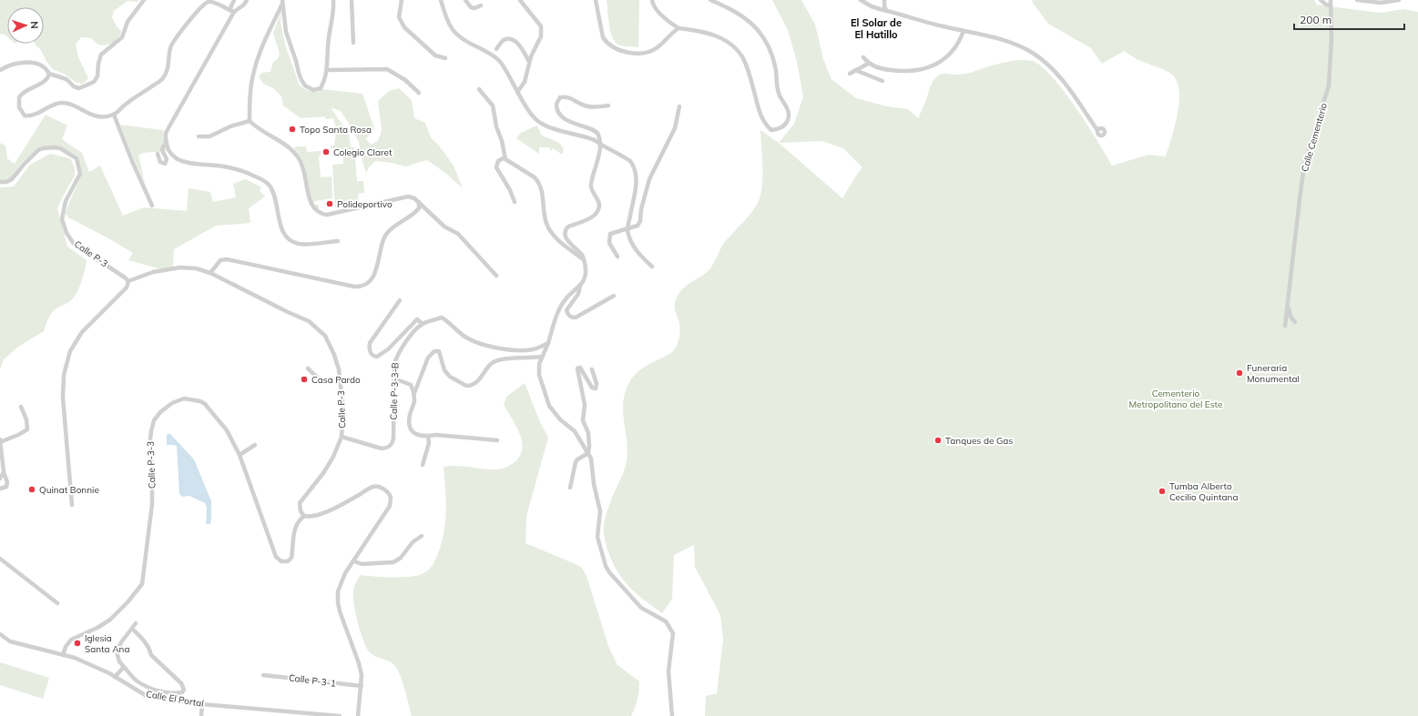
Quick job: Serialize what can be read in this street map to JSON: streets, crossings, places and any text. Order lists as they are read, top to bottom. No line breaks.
{"streets":{"street":["Calle Cementerio","Calle P-3","Calle P-3-3-B","Calle P-3-3","Calle P-3-1","Calle El Portal"]},"crossings":[["Calle P-3","Calle P-3-3-B"],["Calle P-3","Calle P-3-3"],["Calle P-3-3","Calle El Portal"]],"districts":["El Solar de El Hatillo"],"parks":["Cementerio Metropolitano del Este"],"places":["Topo Santa Rosa","Colegio Claret","Polideportivo","Funeraria Monumental","Casa Pardo","Tanques de Gas","Quinat Bonnie","Tumba Alberto Cecilio Quintana","Iglesia Santa Ana"],"scale_bar":"200 m","north":"right"}
